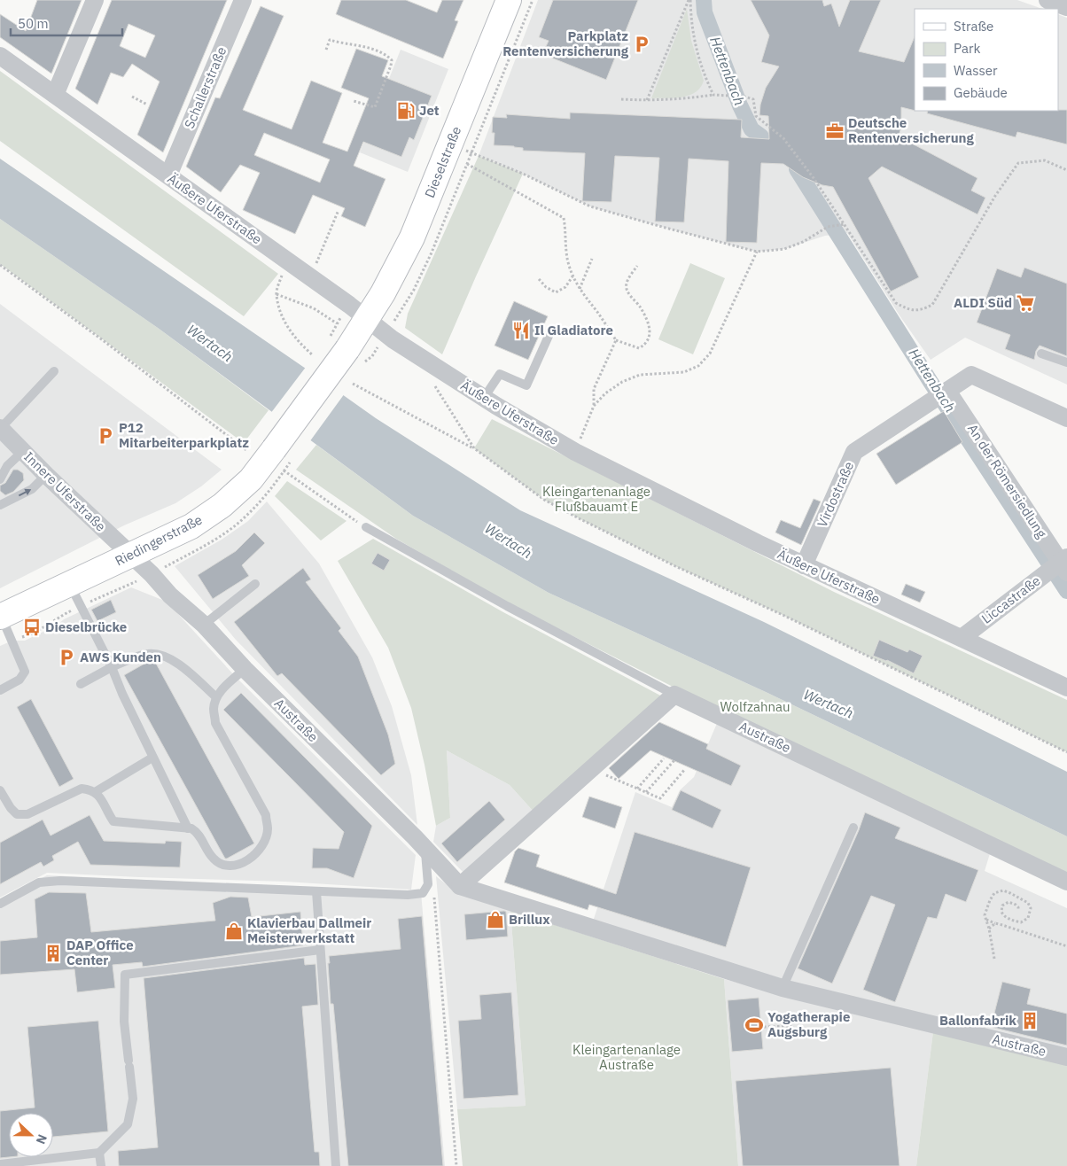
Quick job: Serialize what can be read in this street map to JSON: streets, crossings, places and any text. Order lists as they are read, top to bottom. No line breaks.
{"streets":{"main road":["Dieselstraße","Riedingerstraße"],"street":["Schallerstraße","Äußere Uferstraße","An der Römersiedlung","Innere Uferstraße","Virdostraße","Liccastraße","Austraße"]},"crossings":[["Schallerstraße","Äußere Uferstraße"],["Dieselstraße","Äußere Uferstraße"],["Dieselstraße","Riedingerstraße"],["Äußere Uferstraße","Virdostraße"],["Äußere Uferstraße","Riedingerstraße"],["Äußere Uferstraße","Liccastraße"],["An der Römersiedlung","Virdostraße"],["An der Römersiedlung","Liccastraße"],["Innere Uferstraße","Riedingerstraße"],["Innere Uferstraße","Austraße"],["Riedingerstraße","Austraße"]],"water":["Hettenbach","Wertach"],"parks":["Kleingartenanlage Flußbauamt E","Wolfzahnau","Kleingartenanlage Austraße"],"places":{"parking":["Parkplatz Rentenversicherung","P12 Mitarbeiterparkplatz","AWS Kunden"],"fuel station":["Jet"],"office":["Deutsche Rentenversicherung"],"supermarket":["ALDI Süd"],"restaurant":["Il Gladiatore"],"bus stop":["Dieselbrücke"],"shop":["Brillux","Klavierbau Dallmeir Meisterwerkstatt"],"building":["DAP Office Center","Ballonfabrik"],"sports":["Yogatherapie Augsburg"]},"legend":["Straße","Park","Wasser","Gebäude"],"scale_bar":"50 m","north":"right"}
